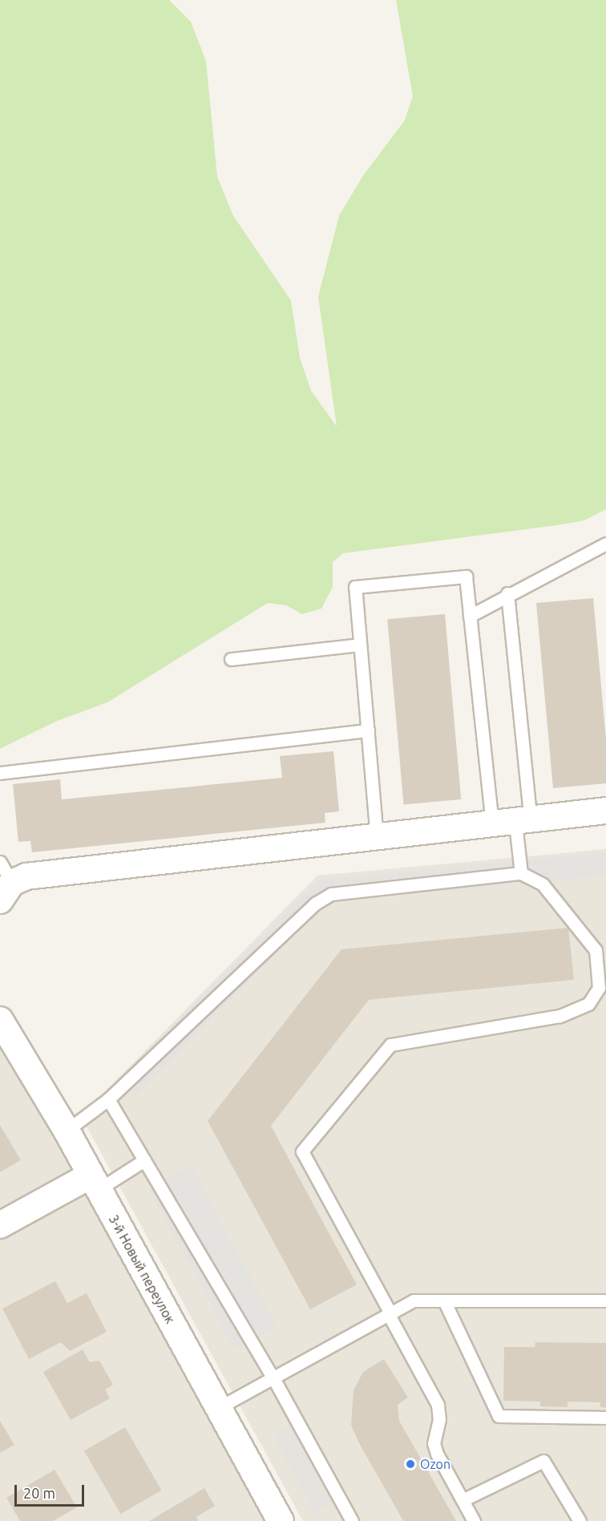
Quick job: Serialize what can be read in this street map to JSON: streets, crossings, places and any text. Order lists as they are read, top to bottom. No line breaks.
{"streets":{"street":["3-й Новый переулок"]},"places":["Ozon"],"scale_bar":"20 m"}
